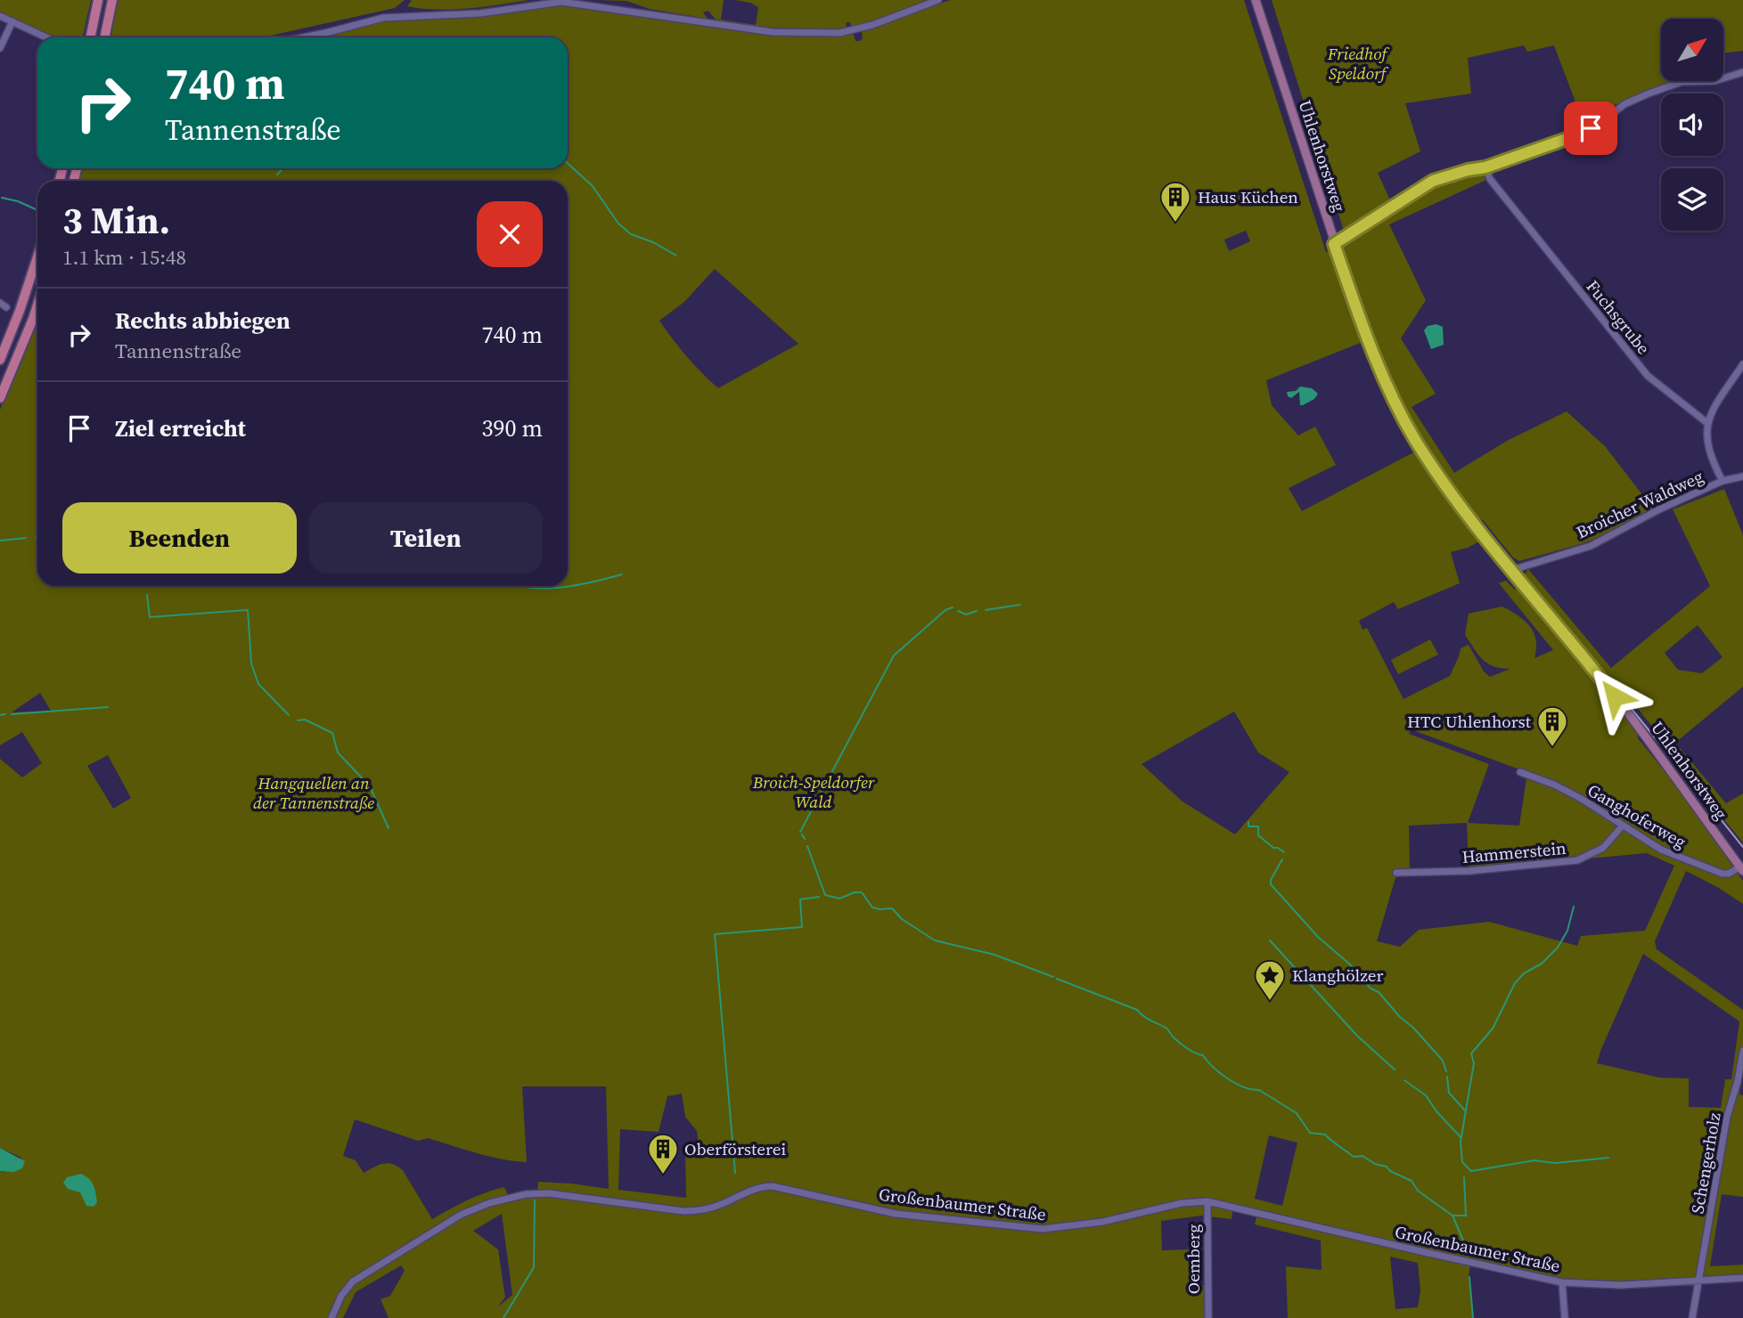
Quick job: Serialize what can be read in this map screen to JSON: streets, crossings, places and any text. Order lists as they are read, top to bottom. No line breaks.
{"streets":{"main road":["Uhlenhorstweg"],"street":["Fuchsgrube","Broicher Waldweg","Ganghoferweg","Hammerstein","Schengerholz","Großenbaumer Straße","Oemberg"]},"crossings":[["Uhlenhorstweg","Broicher Waldweg"],["Uhlenhorstweg","Ganghoferweg"],["Ganghoferweg","Hammerstein"],["Schengerholz","Großenbaumer Straße"],["Großenbaumer Straße","Oemberg"]],"parks":["Friedhof Speldorf","Broich-Speldorfer Wald","Hangquellen an der Tannenstraße"],"places":{"building":["Haus Küchen","HTC Uhlenhorst","Oberförsterei"],"place":["Klanghölzer"]},"north":"top right","page":{"turn":["740 m","Tannenstraße"],"heading":["3 Min.","1.1 km · 15:48"],"list":[{"name":"Rechts abbiegen","note":"Tannenstraße","value":"740 m"},{"name":"Ziel erreicht","value":"390 m"}],"buttons":["Beenden","Teilen"]}}
